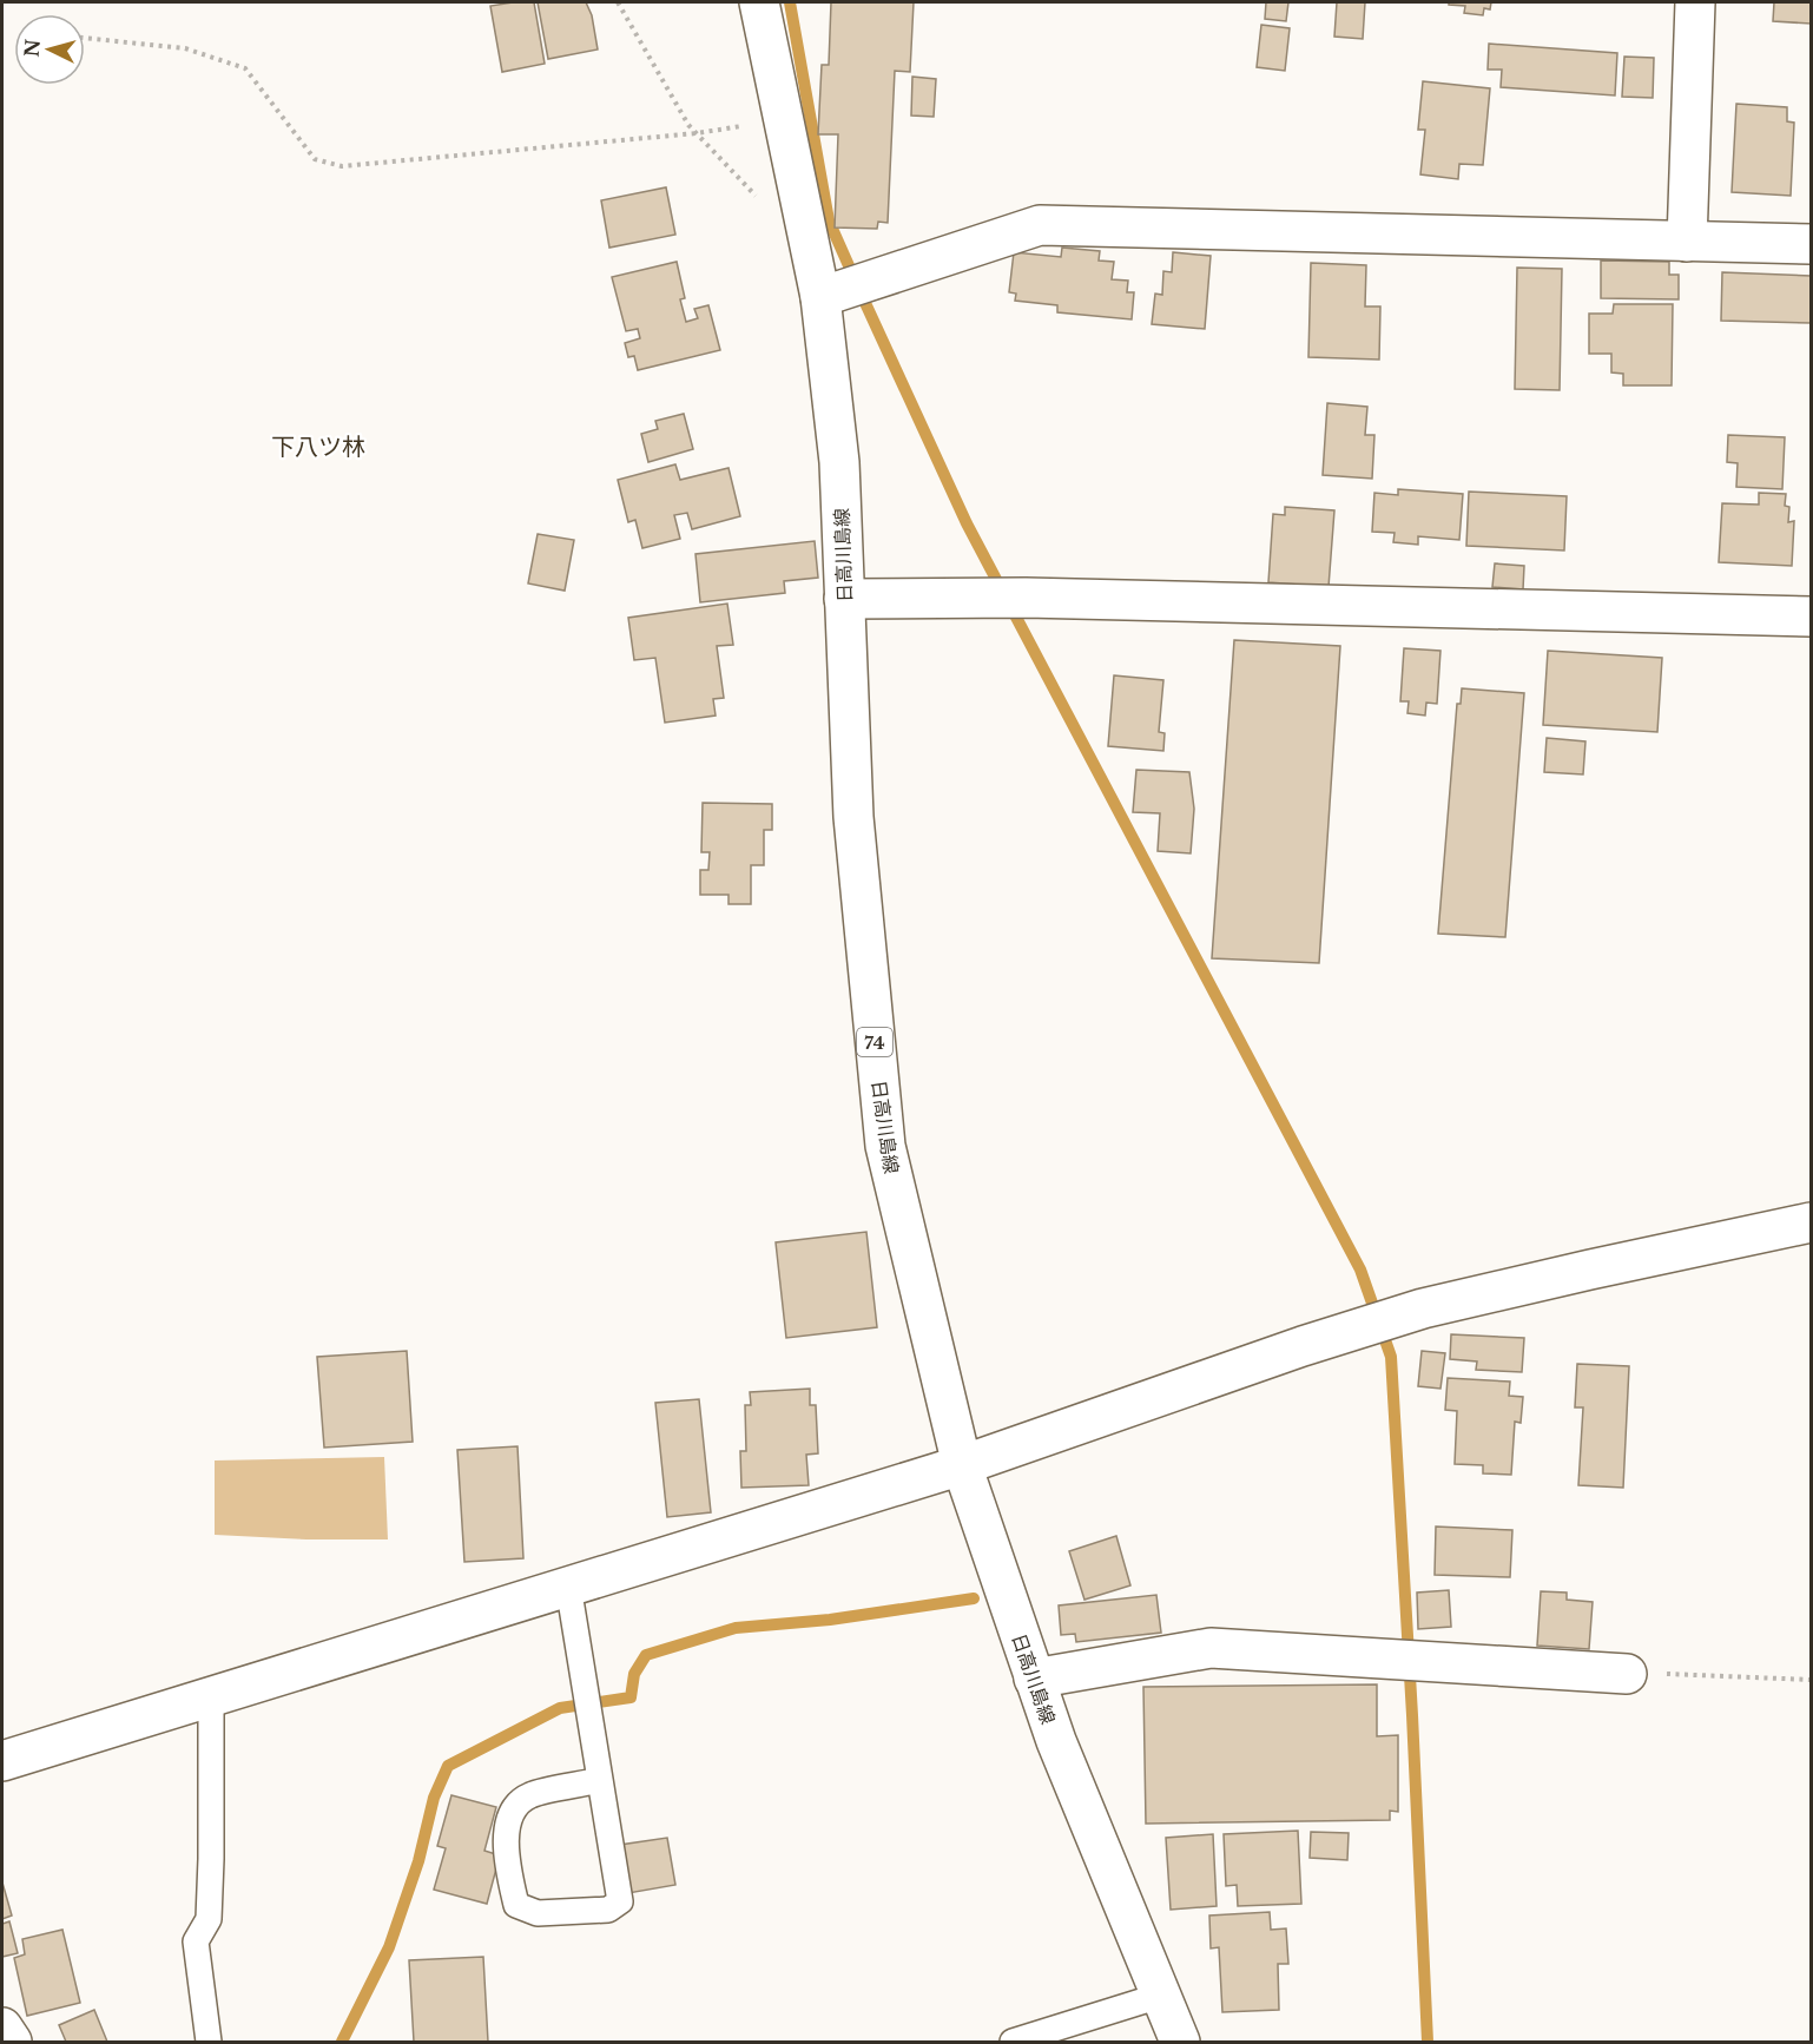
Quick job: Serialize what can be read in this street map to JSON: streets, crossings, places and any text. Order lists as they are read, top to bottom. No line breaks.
{"streets":{"street":["日高川島線","74"]},"districts":["下八ツ林"],"north":"left"}
